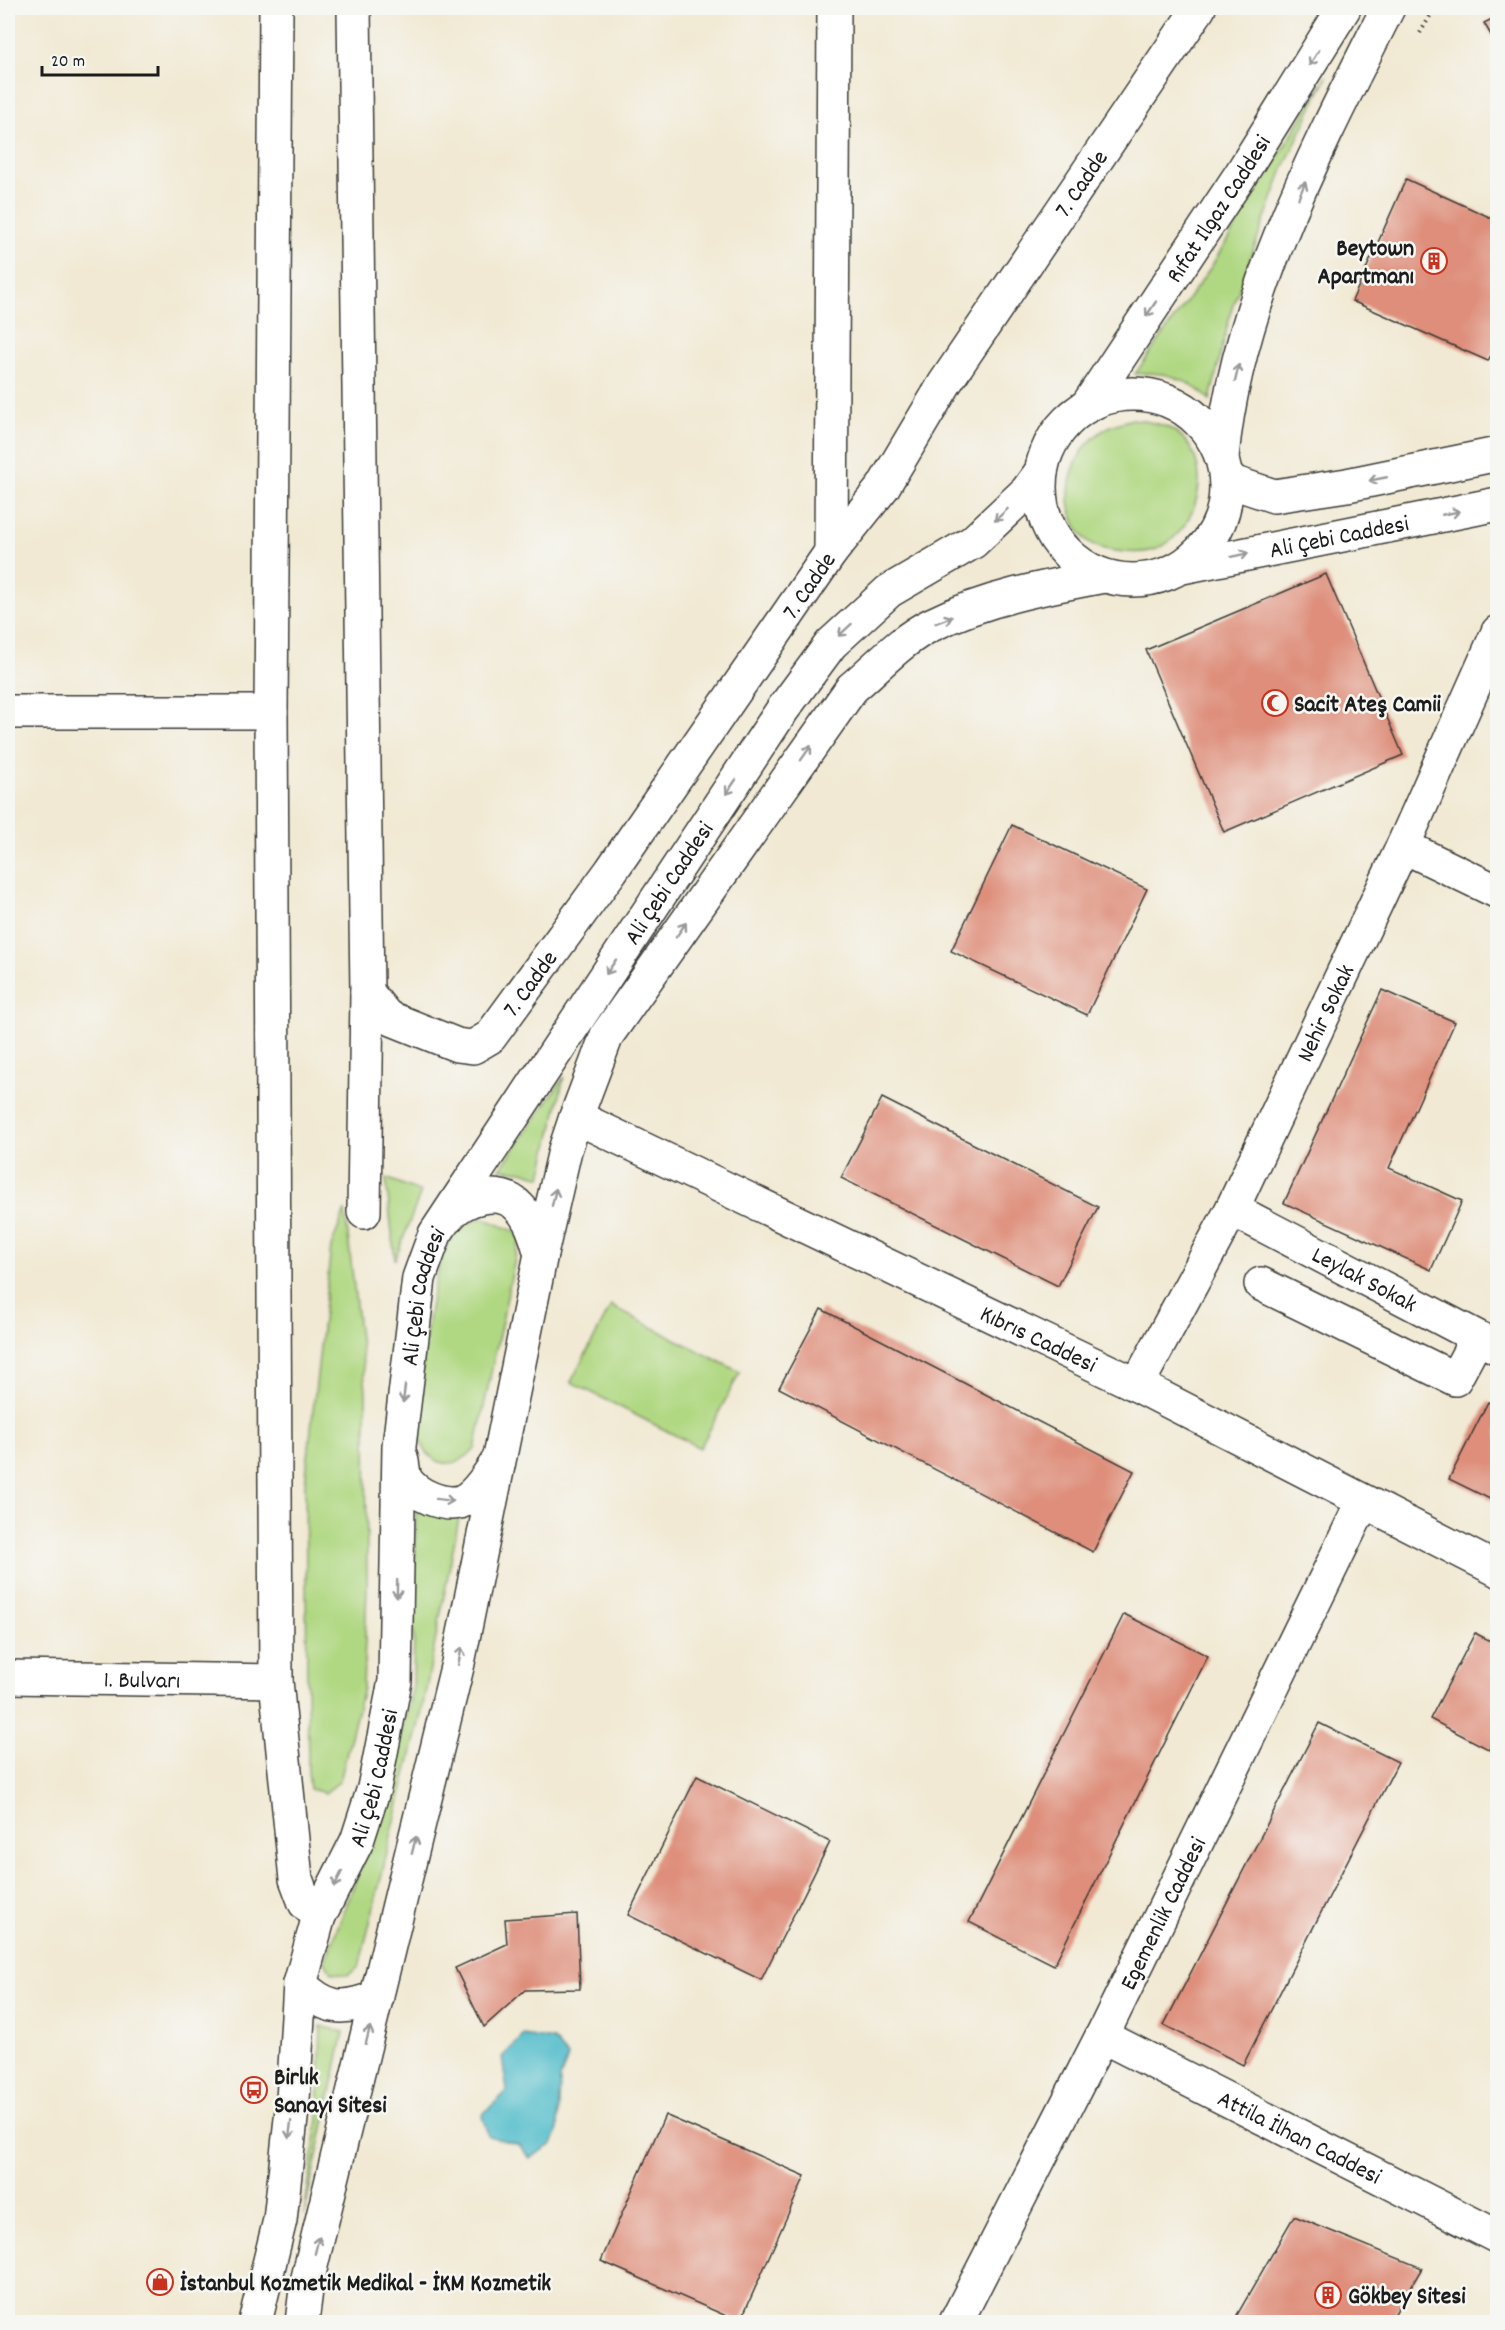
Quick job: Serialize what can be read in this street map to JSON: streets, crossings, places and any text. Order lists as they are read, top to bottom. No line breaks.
{"streets":{"street":["7. Cadde","Rıfat Ilgaz Caddesi","Ali Çebi Caddesi","Nehir Sokak","Leylak Sokak","Kıbrıs Caddesi","1. Bulvarı","Egemenlik Caddesi","Attila İlhan Caddesi"]},"crossings":[["Rıfat Ilgaz Caddesi","Ali Çebi Caddesi"],["Ali Çebi Caddesi","Kıbrıs Caddesi"],["Nehir Sokak","Leylak Sokak"],["Nehir Sokak","Kıbrıs Caddesi"],["Kıbrıs Caddesi","Egemenlik Caddesi"],["Egemenlik Caddesi","Attila İlhan Caddesi"]],"places":{"building":["Beytown Apartmanı","Gökbey Sitesi"],"mosque":["Sacit Ateş Camii"],"bus stop":["Birlık Sanayi Sitesi"],"shop":["İstanbul Kozmetik Medikal - İKM Kozmetik"]},"scale_bar":"20 m"}
